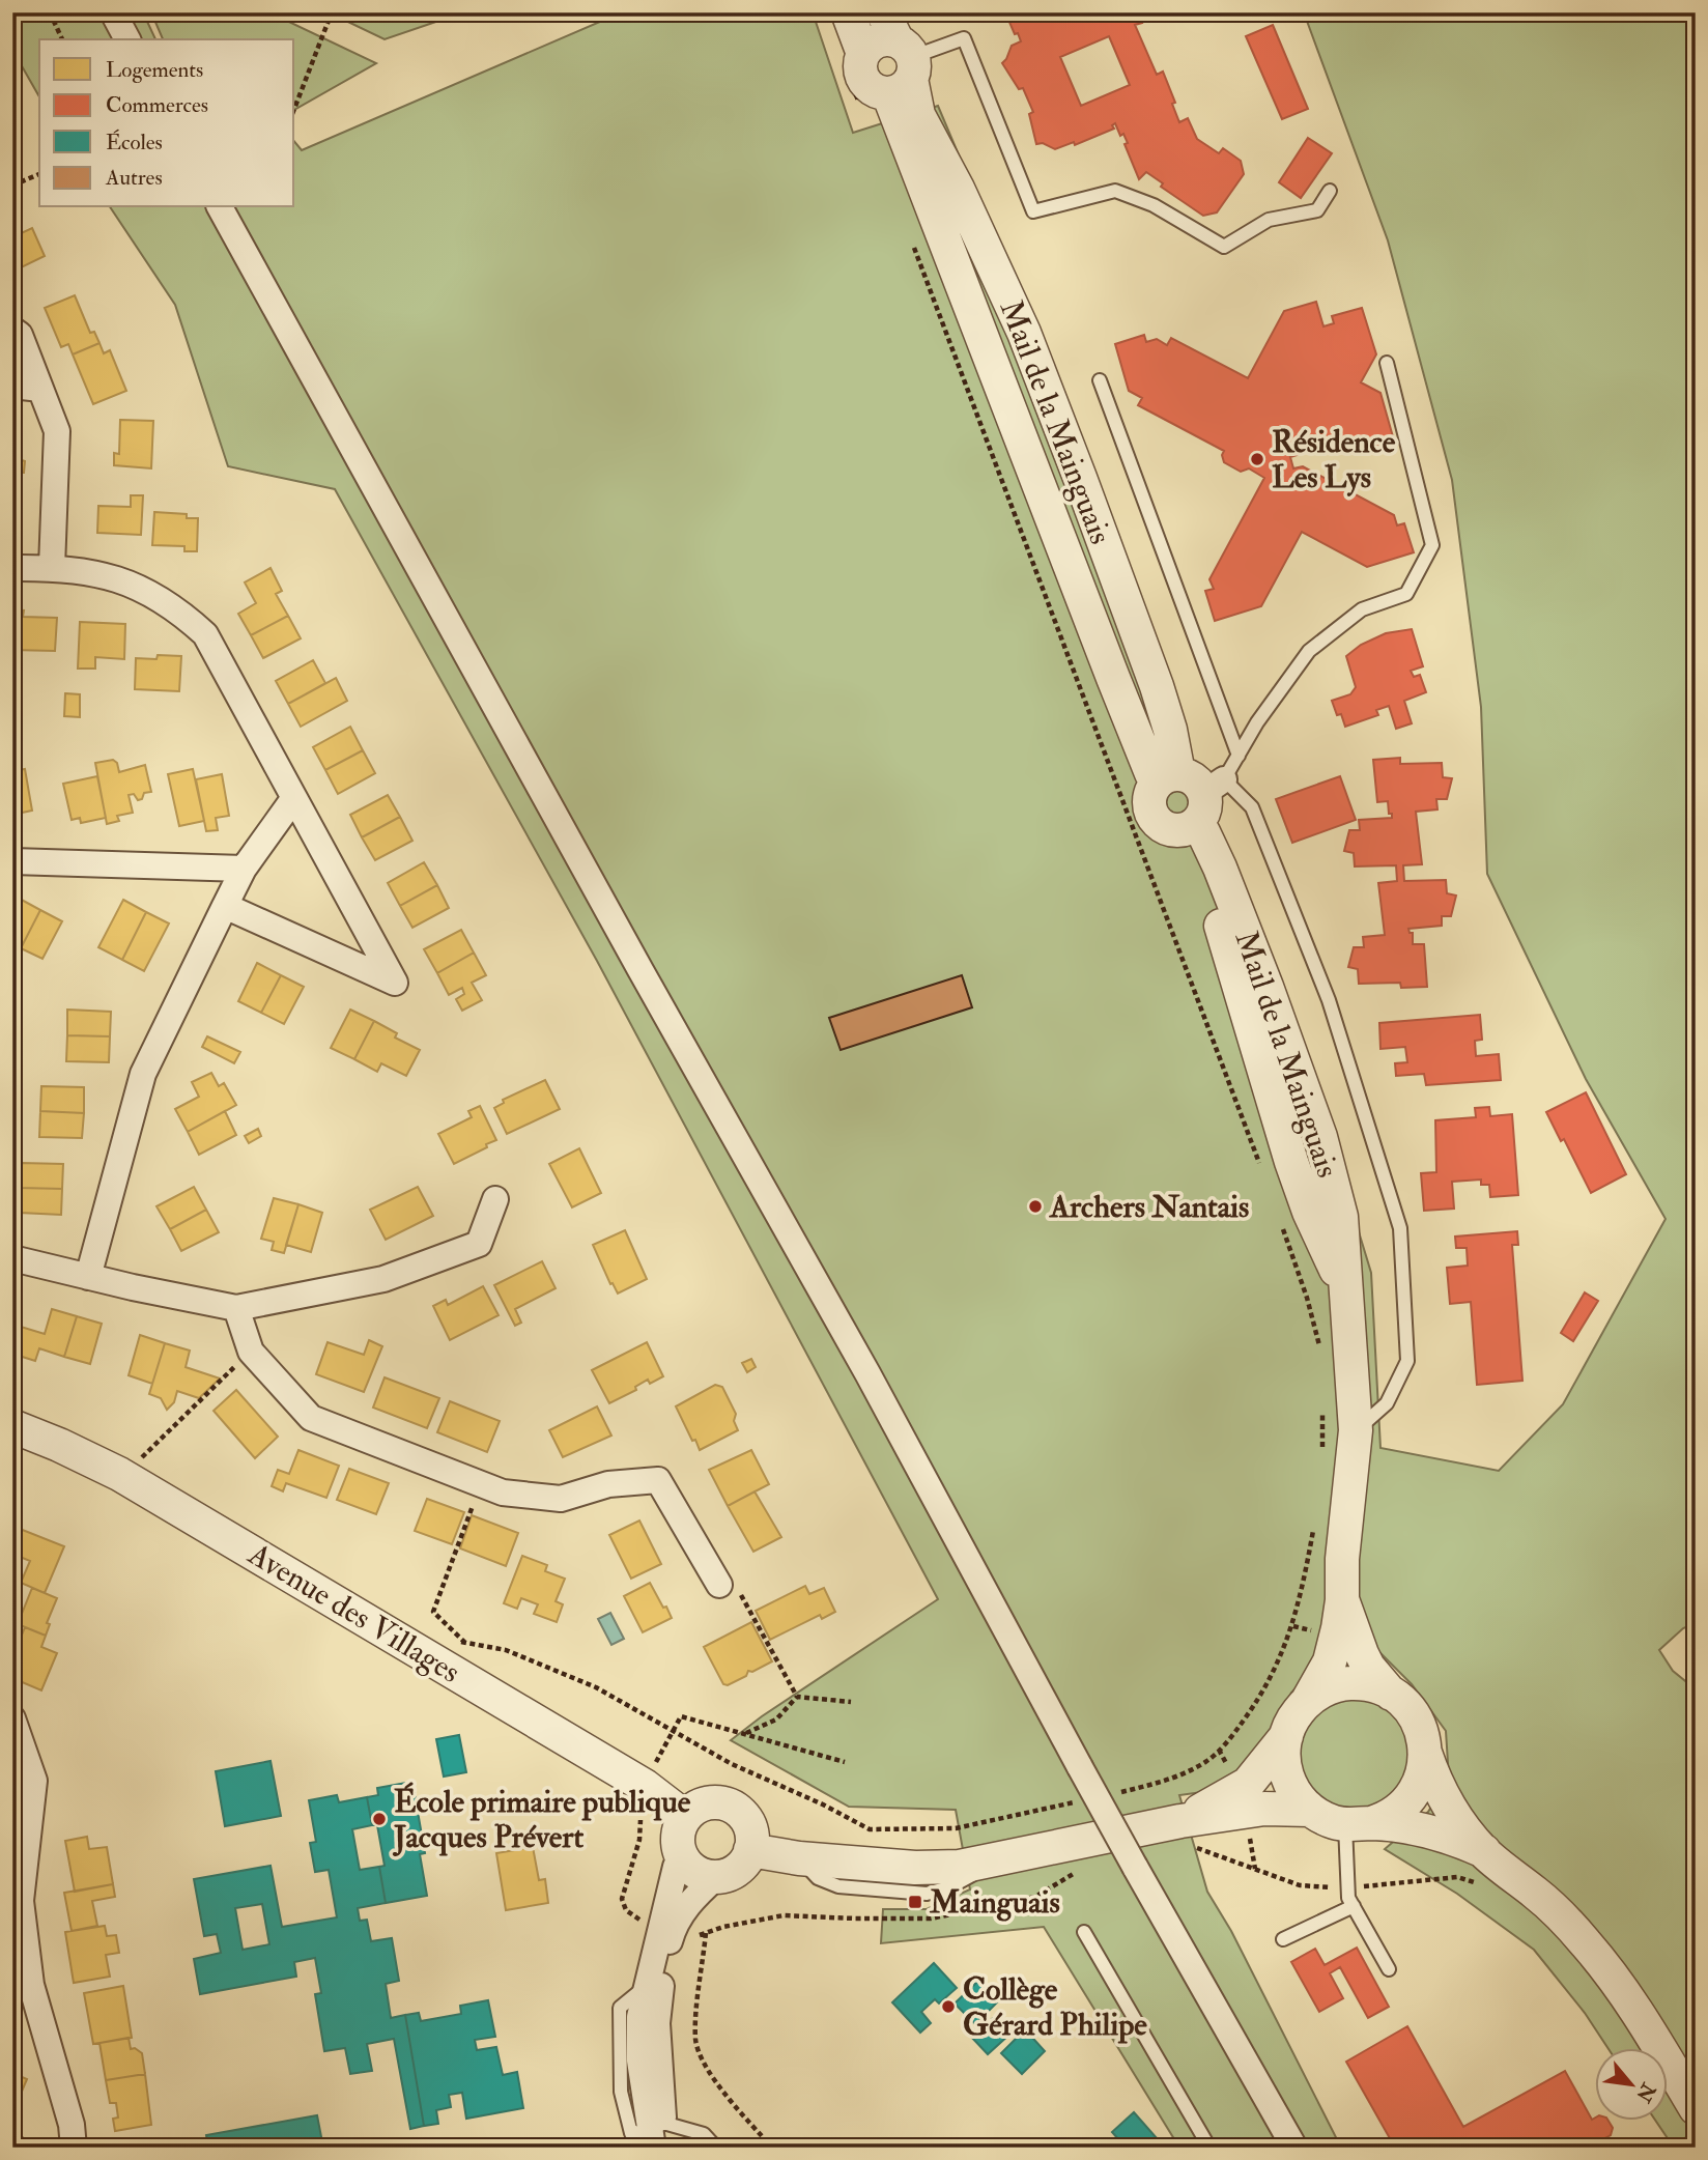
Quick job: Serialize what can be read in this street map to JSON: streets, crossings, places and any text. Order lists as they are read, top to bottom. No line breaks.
{"streets":{"street":["Mail de la Mainguais","Avenue des Villages"]},"places":{"other":["Résidence Les Lys","Archers Nantais","École primaire publique Jacques Prévert","Collège Gérard Philipe"],"transit":["Mainguais"]},"legend":["Logements","Commerces","Écoles","Autres"],"north":"bottom right"}
